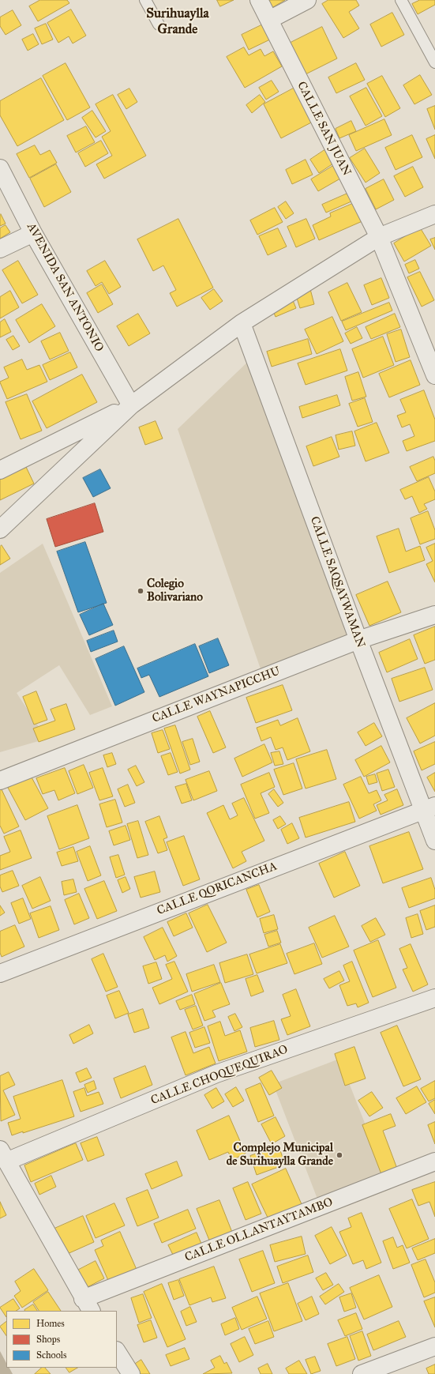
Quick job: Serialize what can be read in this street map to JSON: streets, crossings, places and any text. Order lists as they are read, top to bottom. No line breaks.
{"streets":{"street":["CALLE SAN JUAN","AVENIDA SAN ANTONIO","CALLE SAQSAYWAMAN","CALLE WAYNAPICCHU","CALLE QORICANCHA","CALLE CHOQUEQUIRAO","CALLE OLLANTAYTAMBO"]},"crossings":[["CALLE SAQSAYWAMAN","CALLE WAYNAPICCHU"],["CALLE SAQSAYWAMAN","CALLE QORICANCHA"]],"districts":["Surihuaylla Grande"],"places":["Colegio Bolivariano","Complejo Municipal de Surihuaylla Grande"],"legend":["Homes","Shops","Schools"]}
